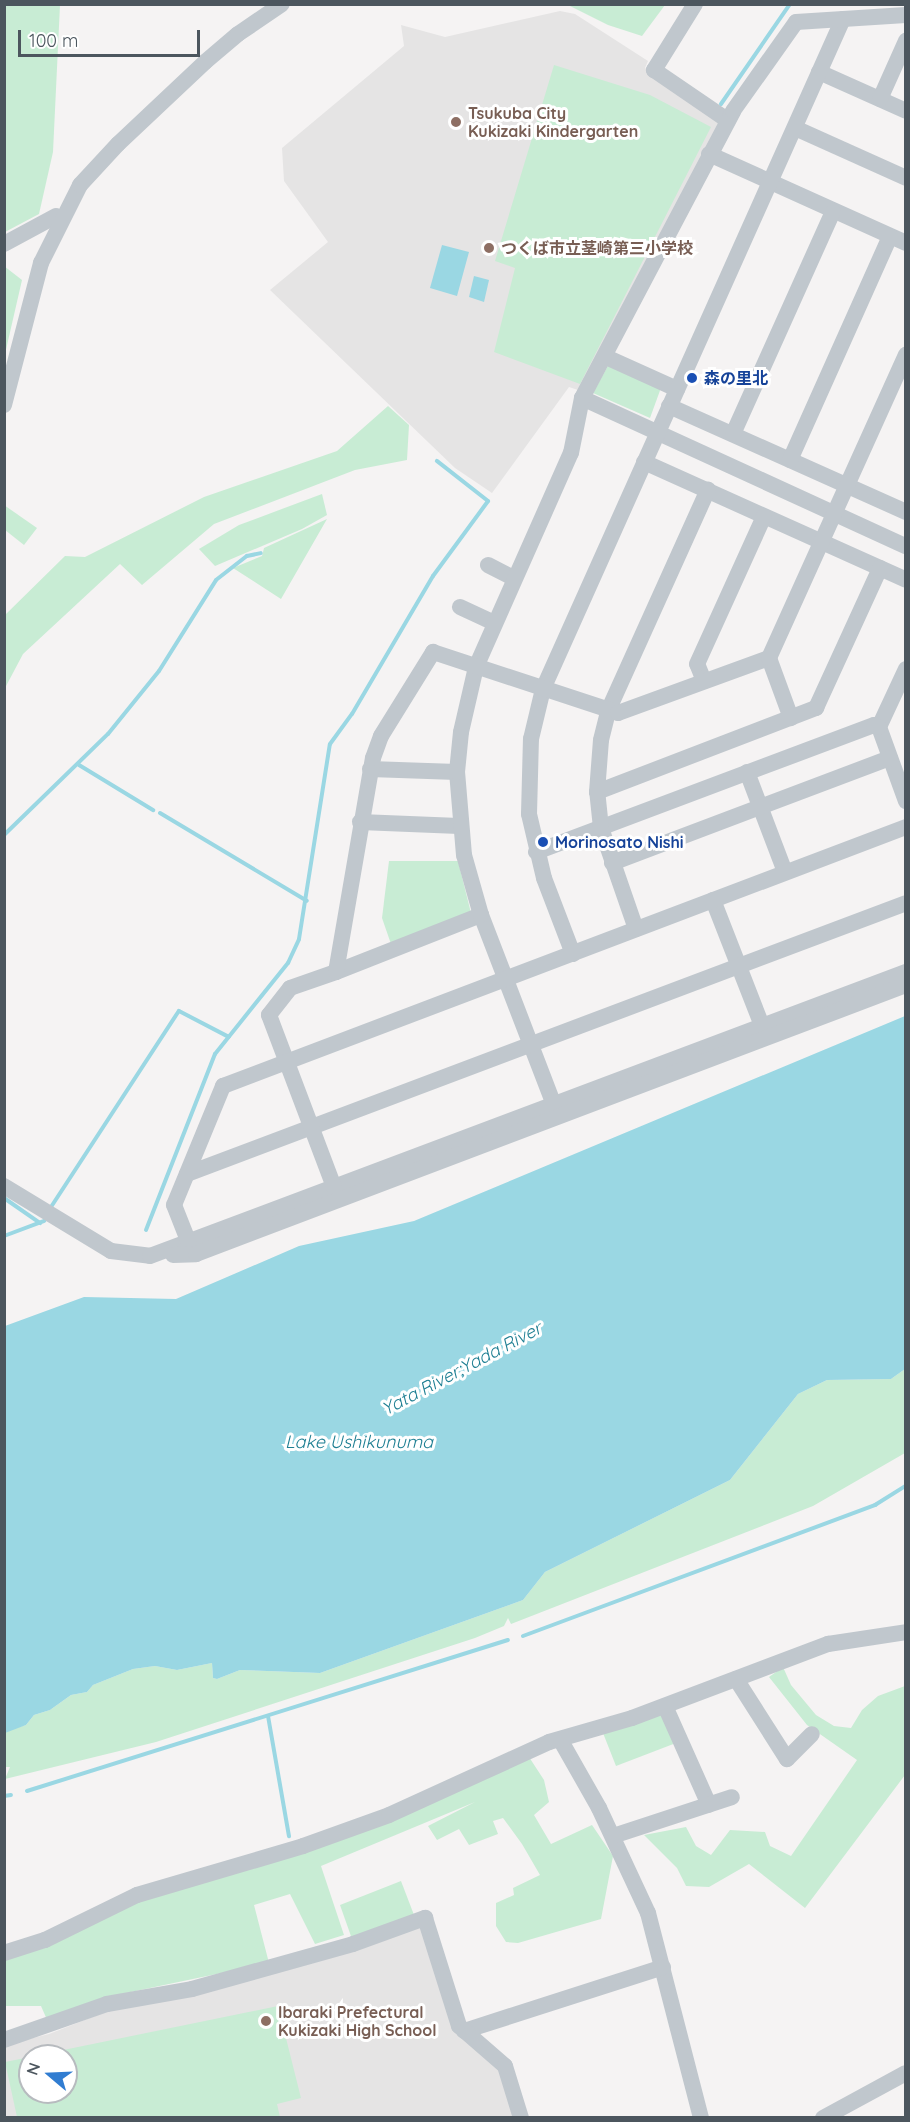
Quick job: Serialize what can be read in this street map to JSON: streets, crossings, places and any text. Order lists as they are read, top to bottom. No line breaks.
{"water":["Yata River;Yada River","Lake Ushikunuma"],"places":["Tsukuba City Kukizaki Kindergarten","つくば市立茎崎第三小学校","森の里北","Morinosato Nishi","Ibaraki Prefectural Kukizaki High School"],"scale_bar":"100 m","north":"left"}
